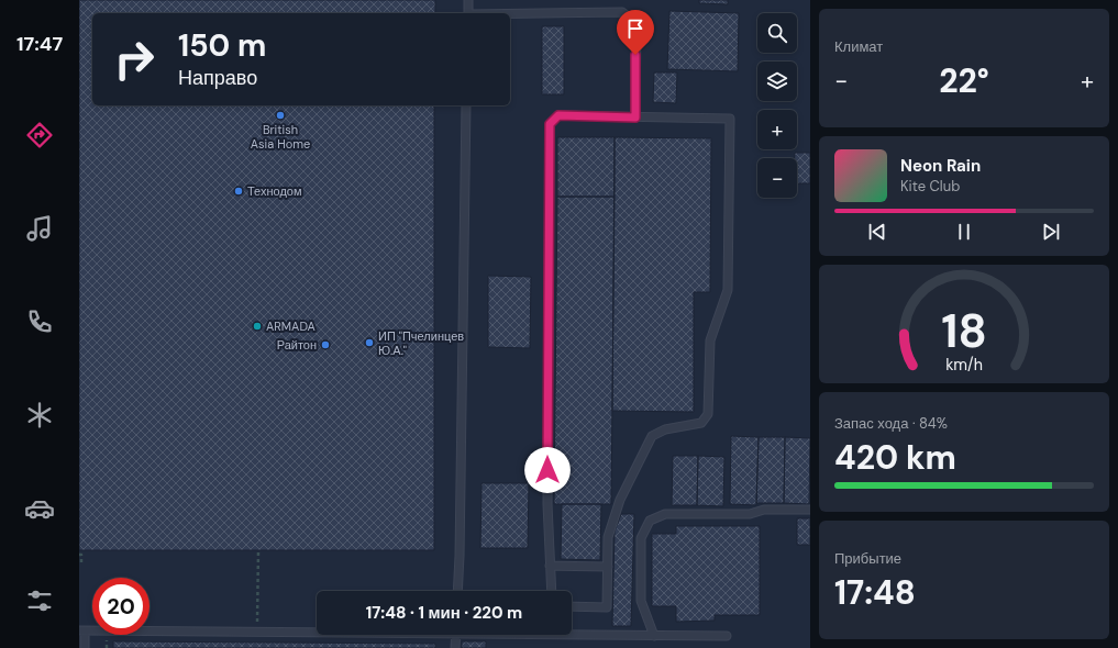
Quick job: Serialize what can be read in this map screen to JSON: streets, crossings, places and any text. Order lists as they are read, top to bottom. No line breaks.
{"places":["British Asia Home","Технодом","ARMADA","ИП \"Пчелинцев Ю.А.\"","Райтон"],"page":{"tabs":"17:47","tile":["Климат",["Запас хода · 84%","420 km"],["Прибытие","17:48"]],"map_buttons":["+","−"],"turn":["150 m","Направо"],"heat":["−","22°","+"],"song":["Neon Rain","Kite Club"],"limit":"20","trip":"17:48 · 1 мин · 220 m","gauge":["18","km/h"]}}
